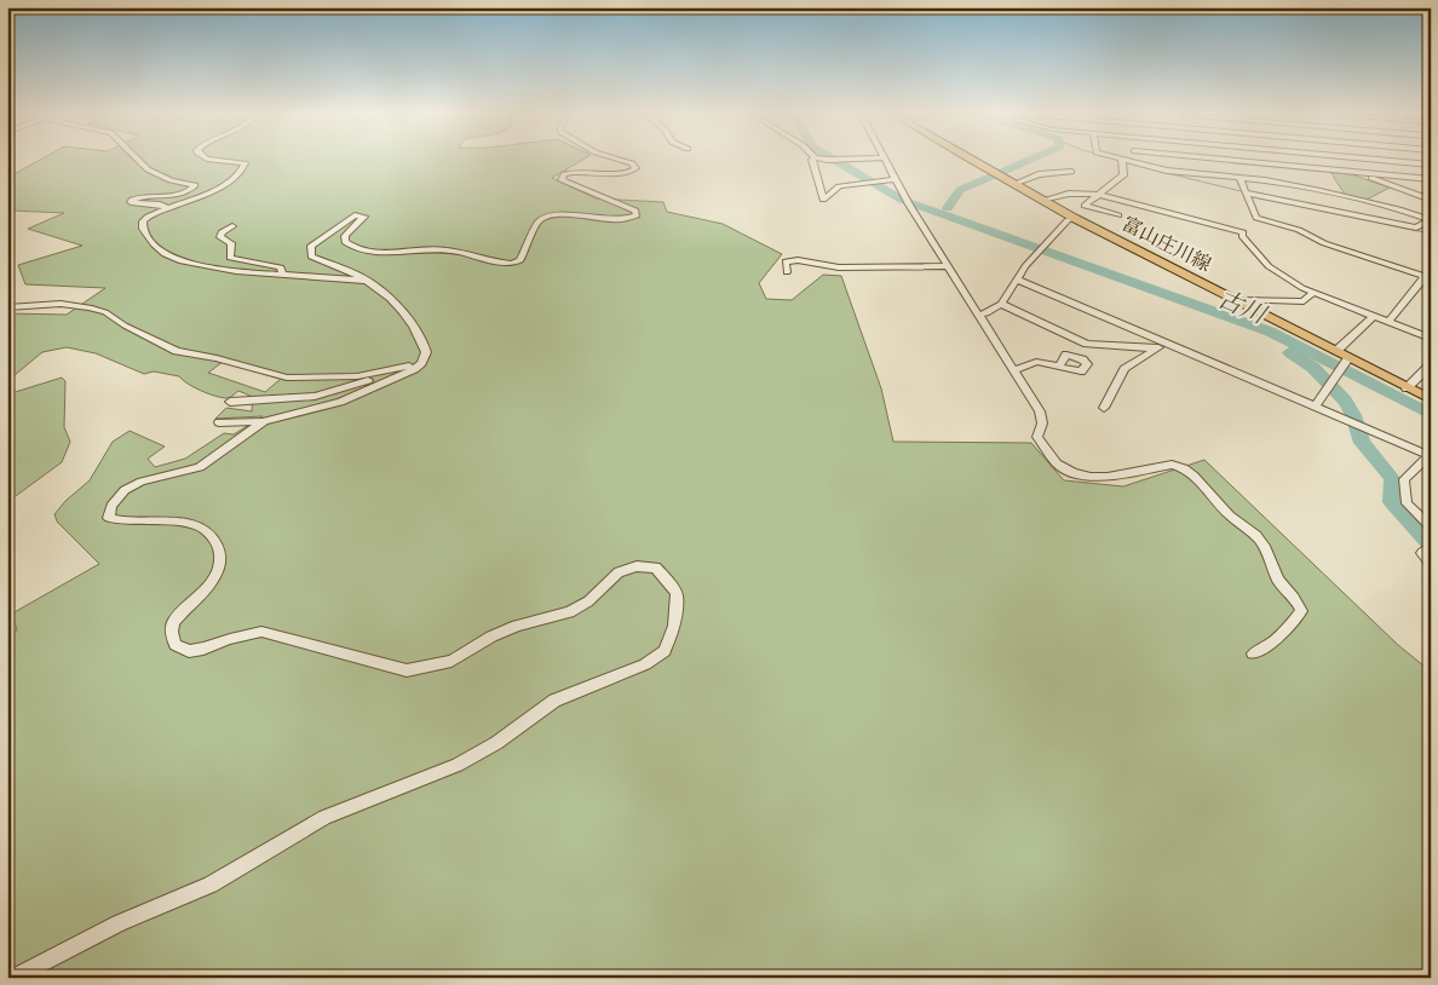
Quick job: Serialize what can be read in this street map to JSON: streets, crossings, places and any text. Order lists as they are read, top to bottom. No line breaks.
{"streets":{"main road":["富山庄川線"]},"water":["古川"]}
